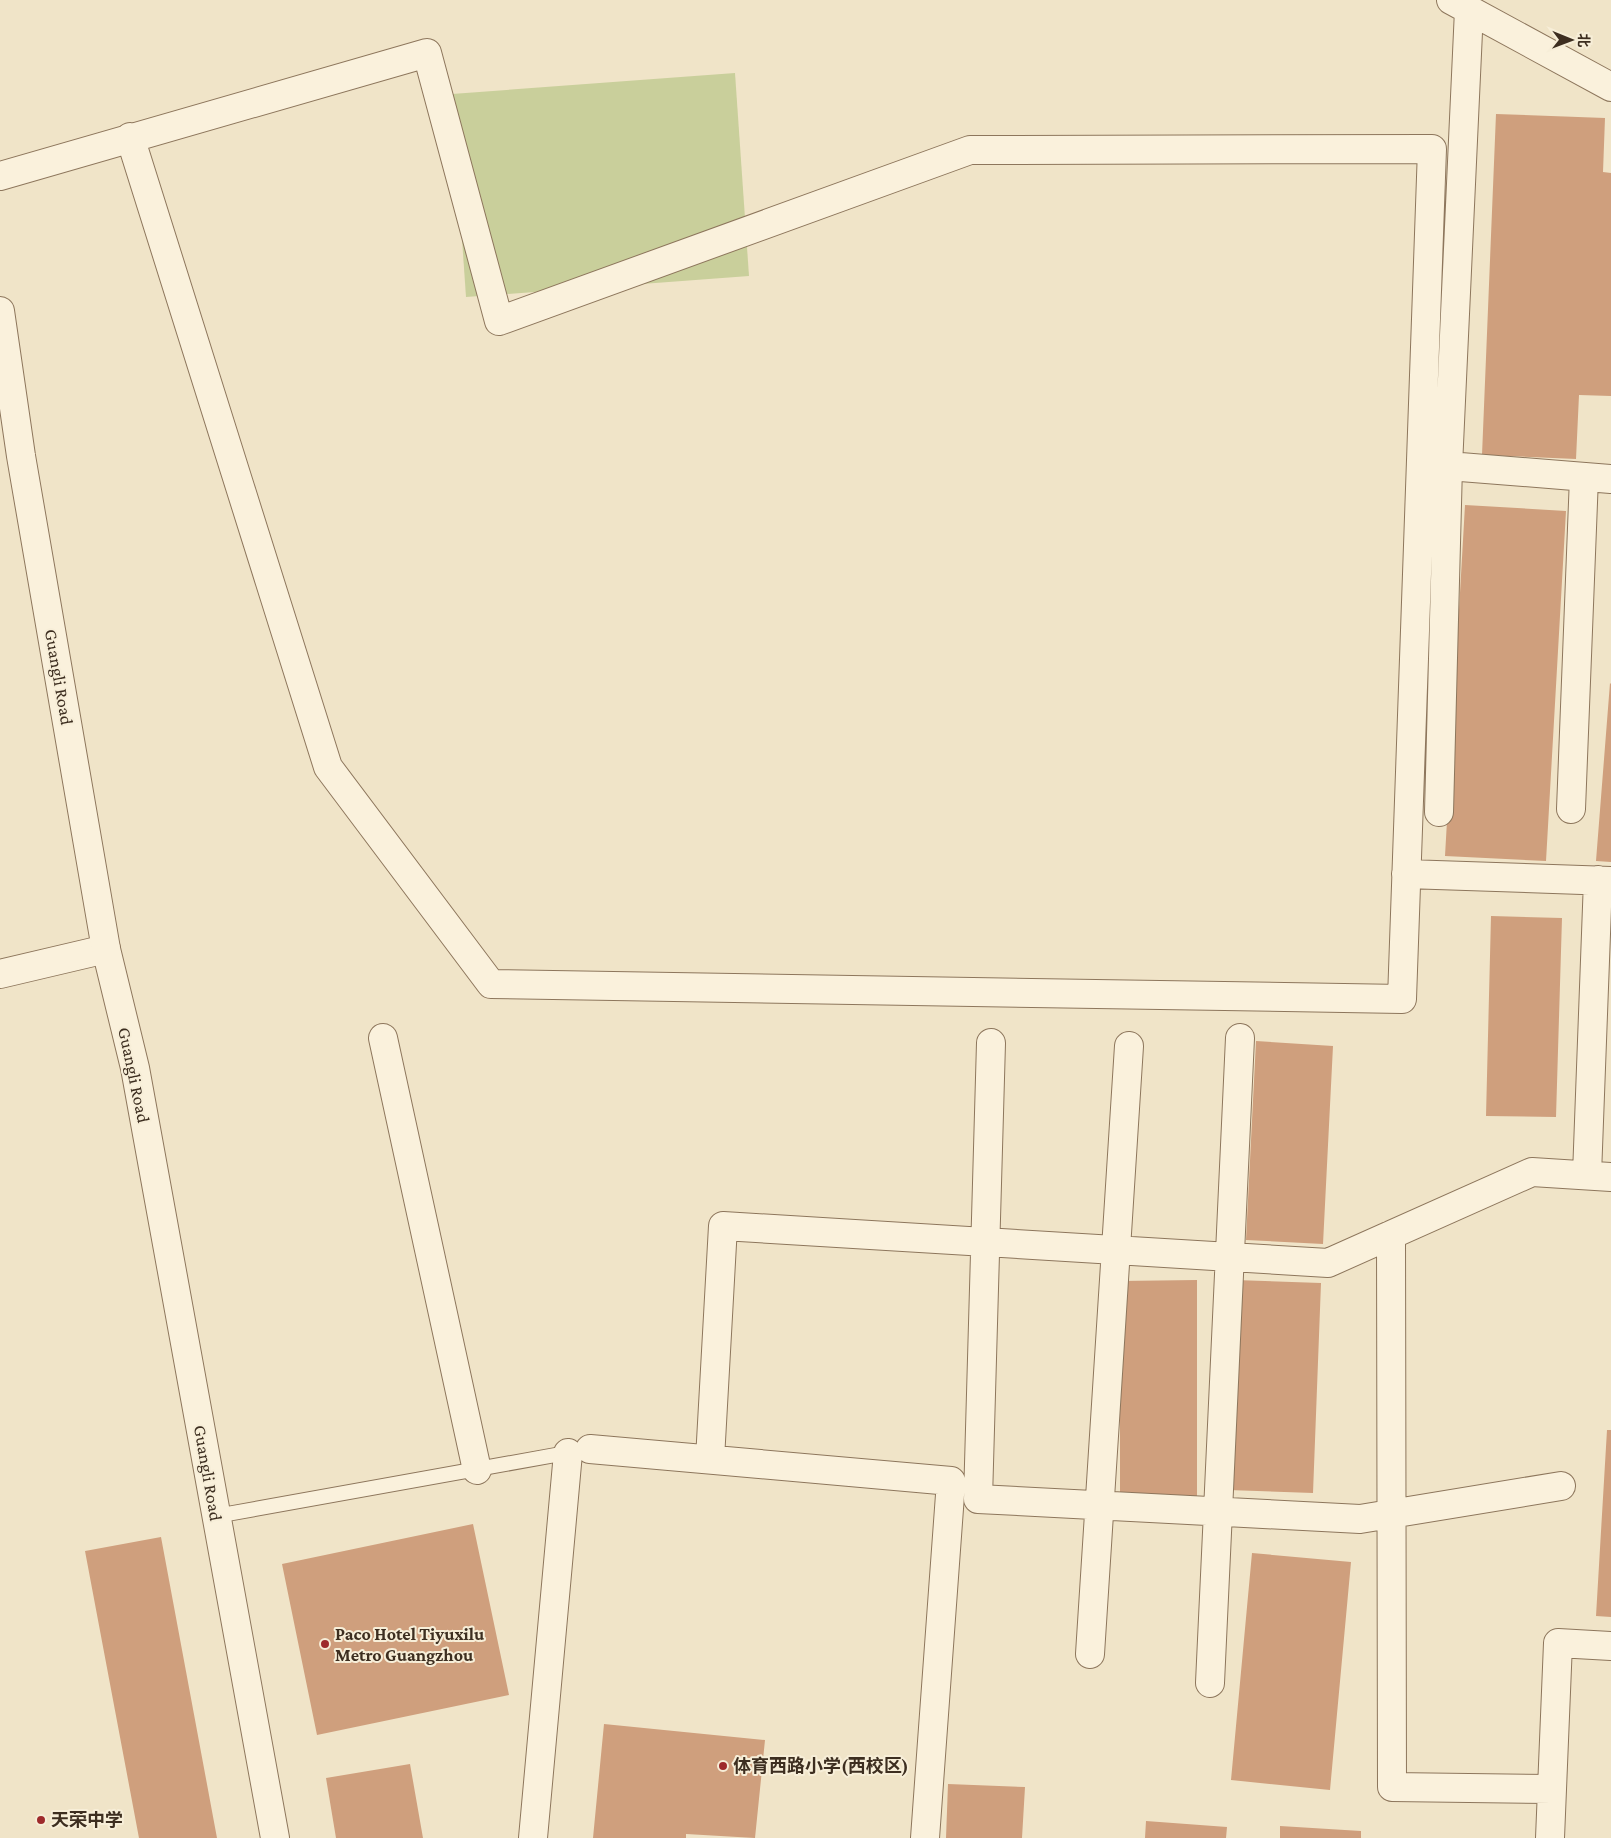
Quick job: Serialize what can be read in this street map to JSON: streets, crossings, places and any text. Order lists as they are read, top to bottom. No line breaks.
{"streets":{"street":["Guangli Road"]},"places":["Paco Hotel Tiyuxilu Metro Guangzhou","体育西路小学(西校区)","天荣中学"],"north":"right"}
